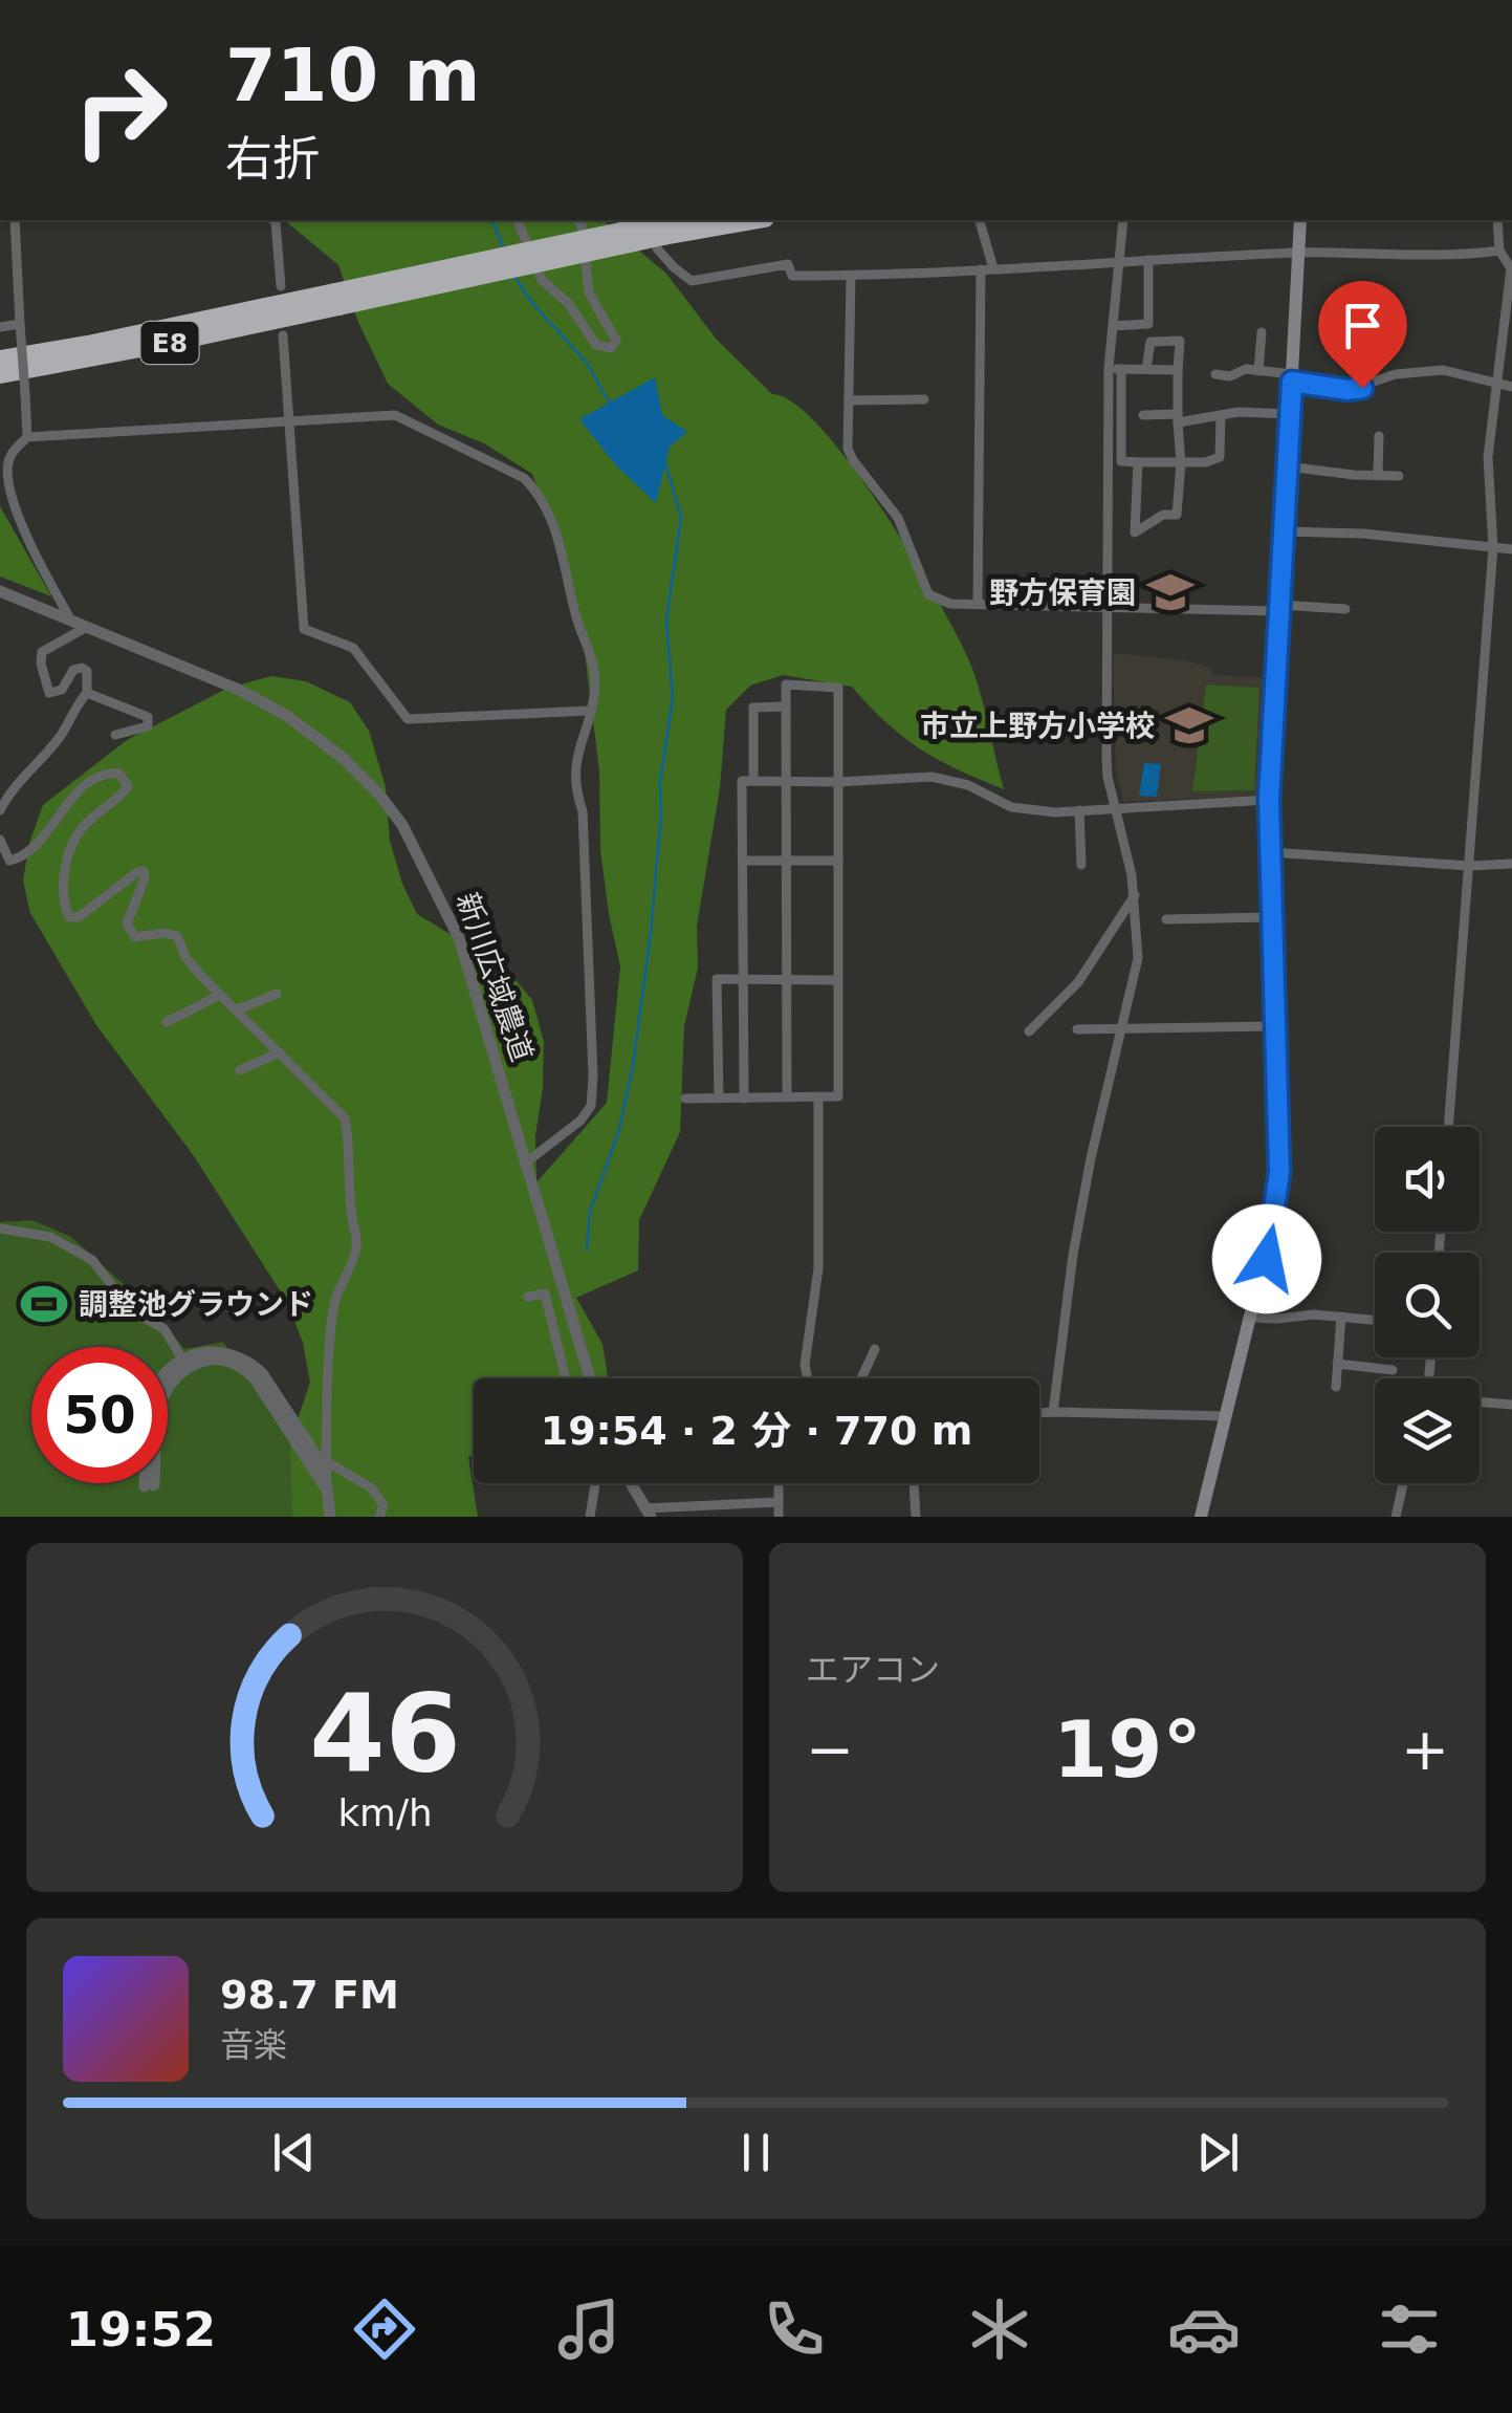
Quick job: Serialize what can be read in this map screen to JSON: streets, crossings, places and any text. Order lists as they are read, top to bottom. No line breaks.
{"streets":{"highway":["E8"],"street":["新川広域農道"]},"places":{"school or university":["野方保育園","市立上野方小学校"],"sports":["調整池グラウンド"]},"page":{"turn":["710 m","右折"],"limit":"50","trip":"19:54 · 2 分 · 770 m","tile":"エアコン","heat":["−","19°","+"],"song":["98.7 FM","音楽"],"tabs":"19:52","gauge":["46","km/h"]}}
